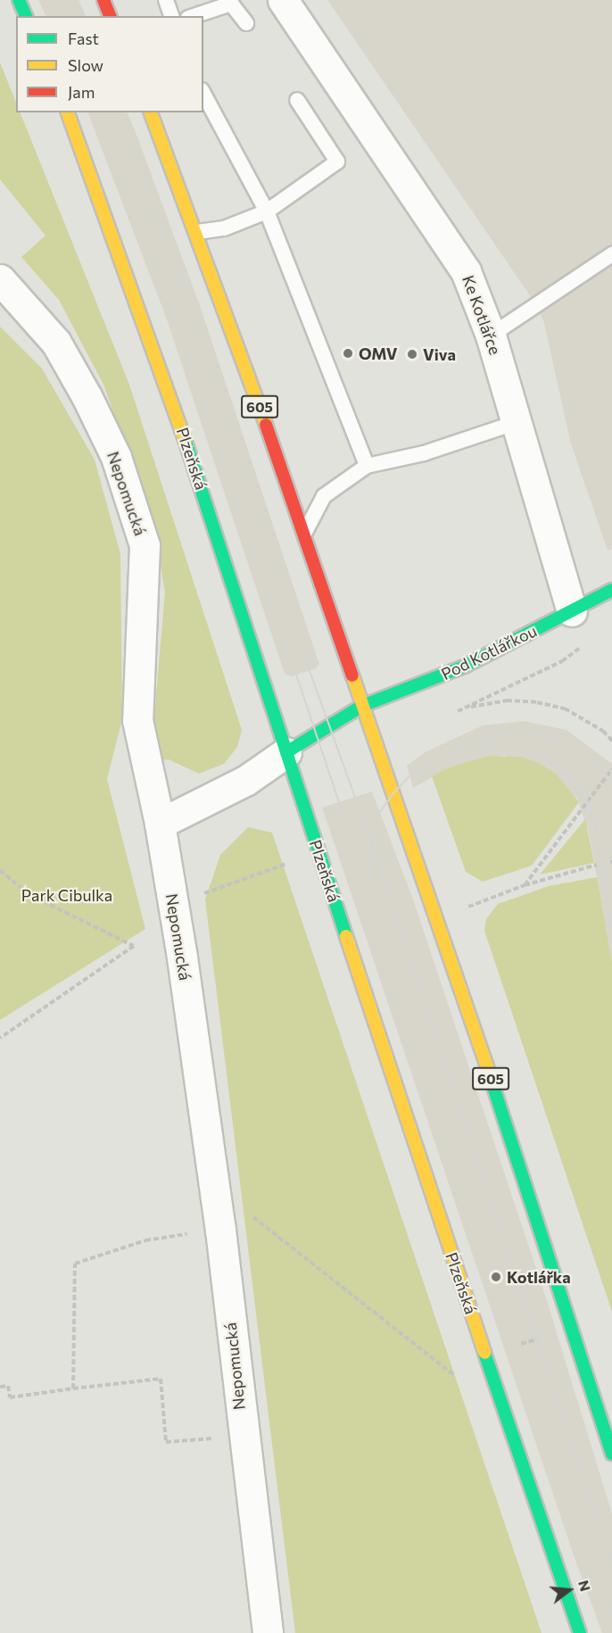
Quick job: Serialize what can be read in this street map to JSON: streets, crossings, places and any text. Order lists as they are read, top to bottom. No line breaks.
{"streets":{"main road":["605","Plzeňská","Pod Kotlářkou"],"street":["Ke Kotlářce","Nepomucká"]},"crossings":[["Ke Kotlářce","Pod Kotlářkou"],["605","Pod Kotlářkou"],["Plzeňská","Pod Kotlářkou"]],"parks":["Park Cibulka"],"places":["OMV","Viva","Kotlářka"],"legend":["Fast","Slow","Jam"],"north":"right"}
